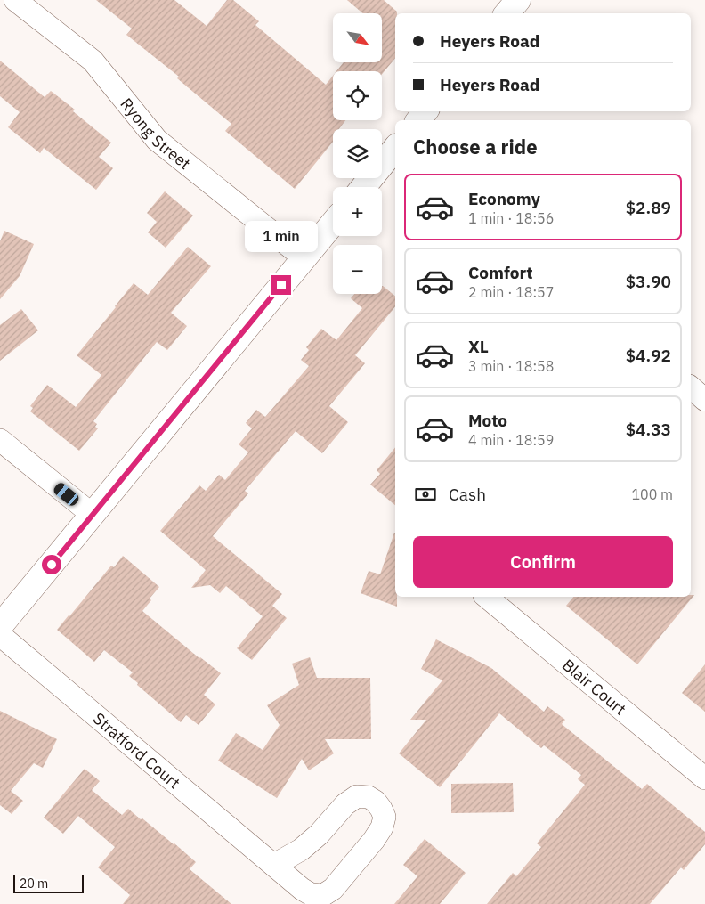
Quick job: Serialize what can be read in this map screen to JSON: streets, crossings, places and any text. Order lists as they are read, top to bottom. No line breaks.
{"streets":{"street":["Ryong Street","Blair Court","Stratford Court"]},"scale_bar":"20 m","north":"bottom right","page":{"map_buttons":["+","−"],"banner":["Heyers Road","Heyers Road"],"heading":"Choose a ride","list":[{"name":"Economy","note":"1 min · 18:56","value":"$2.89"},{"name":"Comfort","note":"2 min · 18:57","value":"$3.90"},{"name":"XL","note":"3 min · 18:58","value":"$4.92"},{"name":"Moto","note":"4 min · 18:59","value":"$4.33"}],"bubble":"1 min","pay":["Cash","100 m"],"buttons":"Confirm","scale":"20 m"}}
